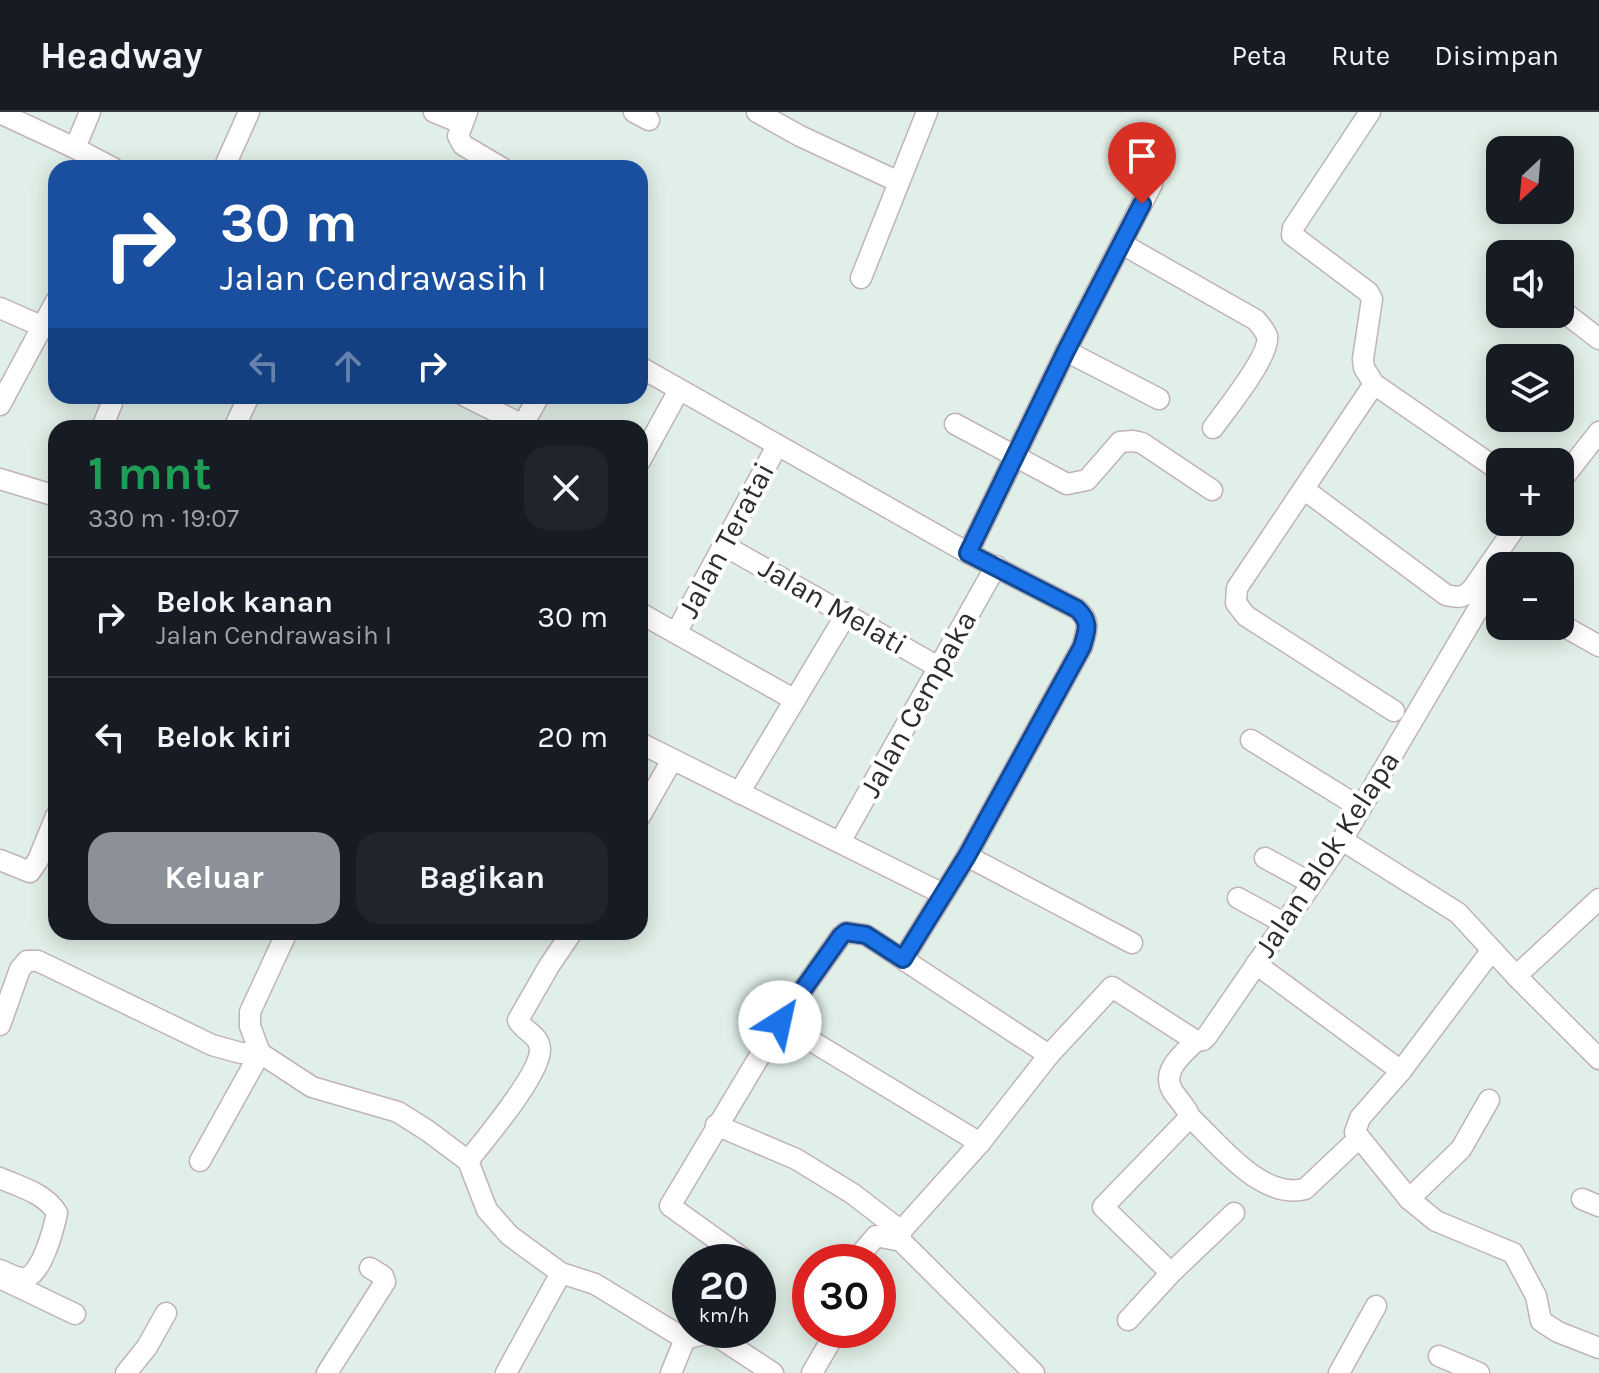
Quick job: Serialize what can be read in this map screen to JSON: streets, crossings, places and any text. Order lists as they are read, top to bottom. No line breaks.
{"streets":{"street":["Jalan Teratai","Jalan Melati","Jalan Cempaka","Jalan Blok Kelapa"]},"crossings":[["Jalan Teratai","Jalan Melati"],["Jalan Melati","Jalan Cempaka"]],"north":"bottom left","page":{"header":"Headway","nav":["Peta","Rute","Disimpan"],"map_buttons":["+","−"],"turn":["30 m","Jalan Cendrawasih I"],"heading":["1 mnt","330 m · 19:07"],"list":[{"name":"Belok kanan","note":"Jalan Cendrawasih I","value":"30 m"},{"name":"Belok kiri","value":"20 m"}],"buttons":["Keluar","Bagikan"],"speed":"20 km/h","limit":"30"}}
